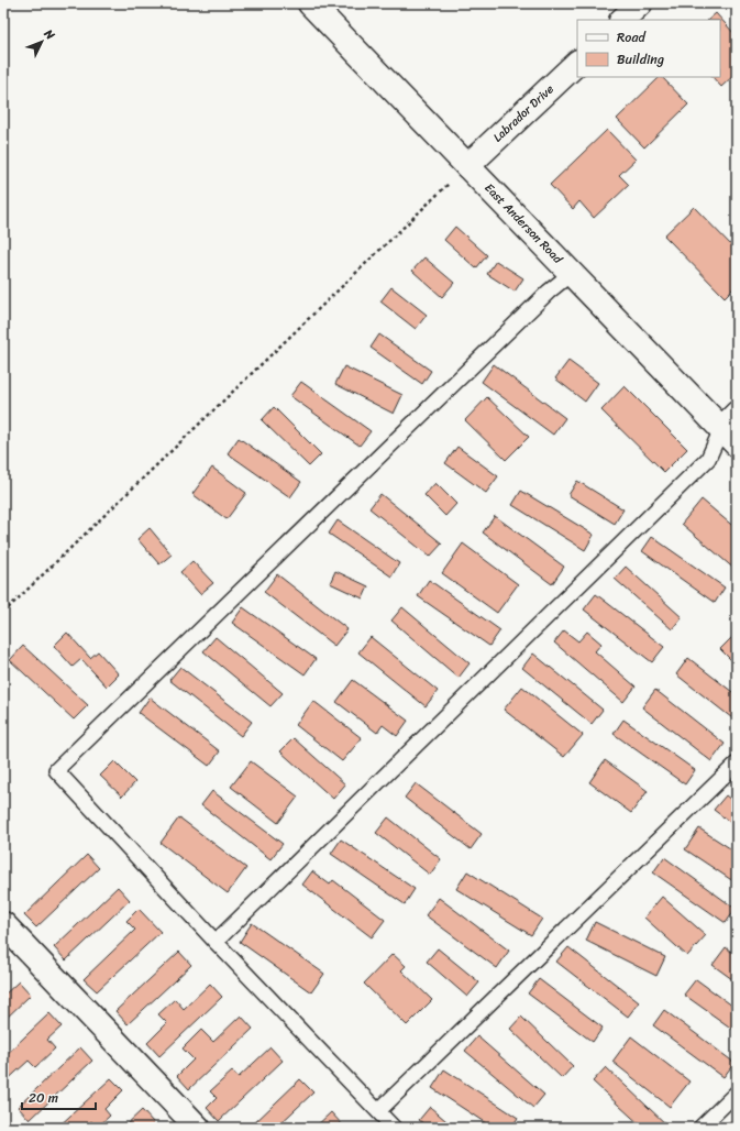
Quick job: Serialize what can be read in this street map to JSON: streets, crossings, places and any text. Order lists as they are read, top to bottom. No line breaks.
{"streets":{"street":["Labrador Drive","East Anderson Road"]},"crossings":[["Labrador Drive","East Anderson Road"]],"legend":["Road","Building"],"scale_bar":"20 m","north":"top right"}
